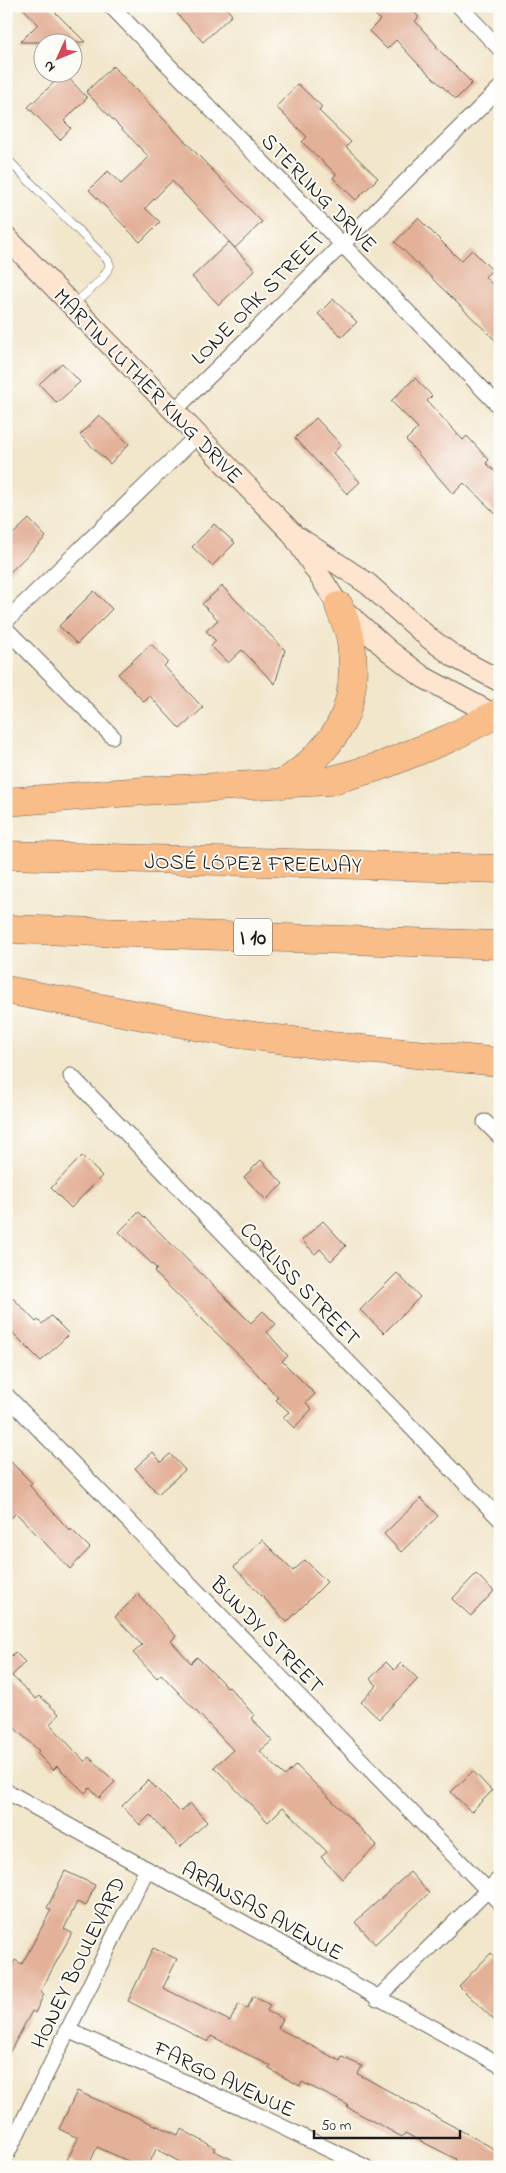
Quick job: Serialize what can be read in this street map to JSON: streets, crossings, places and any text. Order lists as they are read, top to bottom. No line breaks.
{"streets":{"highway":["JOSÉ LÓPEZ FREEWAY","I 10"],"main road":["MARTIN LUTHER KING DRIVE"],"street":["STERLING DRIVE","LONE OAK STREET","CORLISS STREET","BUNDY STREET","ARANSAS AVENUE","HONEY BOULEVARD","FARGO AVENUE"]},"crossings":[["STERLING DRIVE","LONE OAK STREET"],["LONE OAK STREET","MARTIN LUTHER KING DRIVE"],["ARANSAS AVENUE","HONEY BOULEVARD"],["HONEY BOULEVARD","FARGO AVENUE"]],"scale_bar":"50 m","north":"bottom left"}
